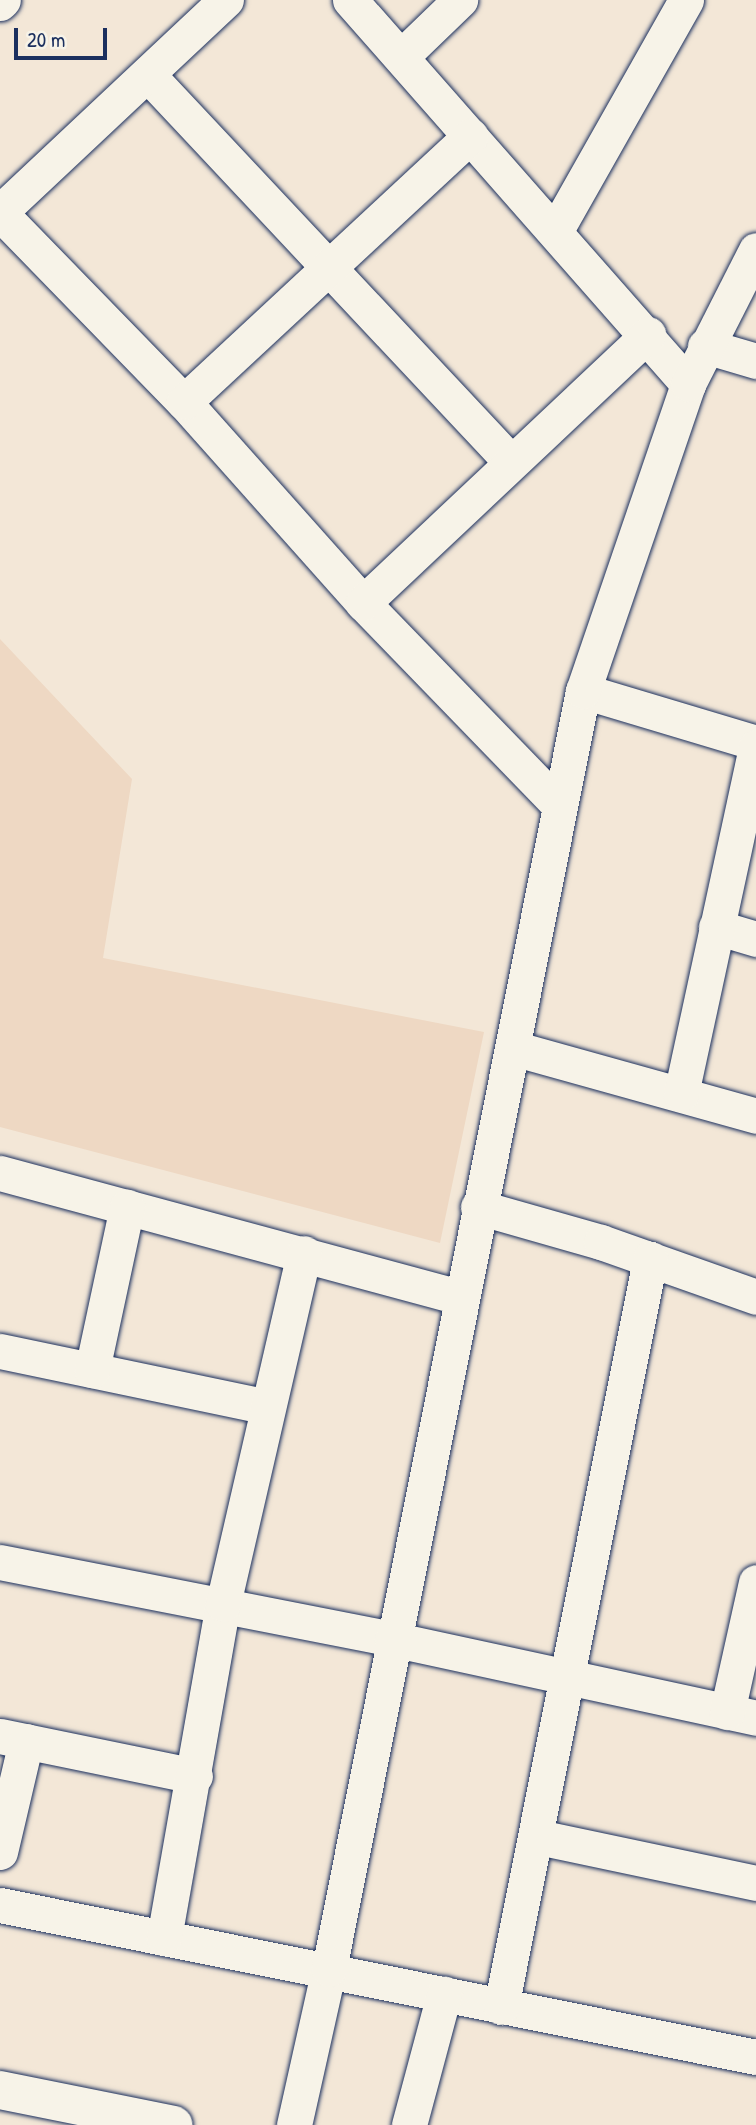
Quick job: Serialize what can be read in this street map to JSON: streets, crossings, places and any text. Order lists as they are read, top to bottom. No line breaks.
{"scale_bar":"20 m"}
